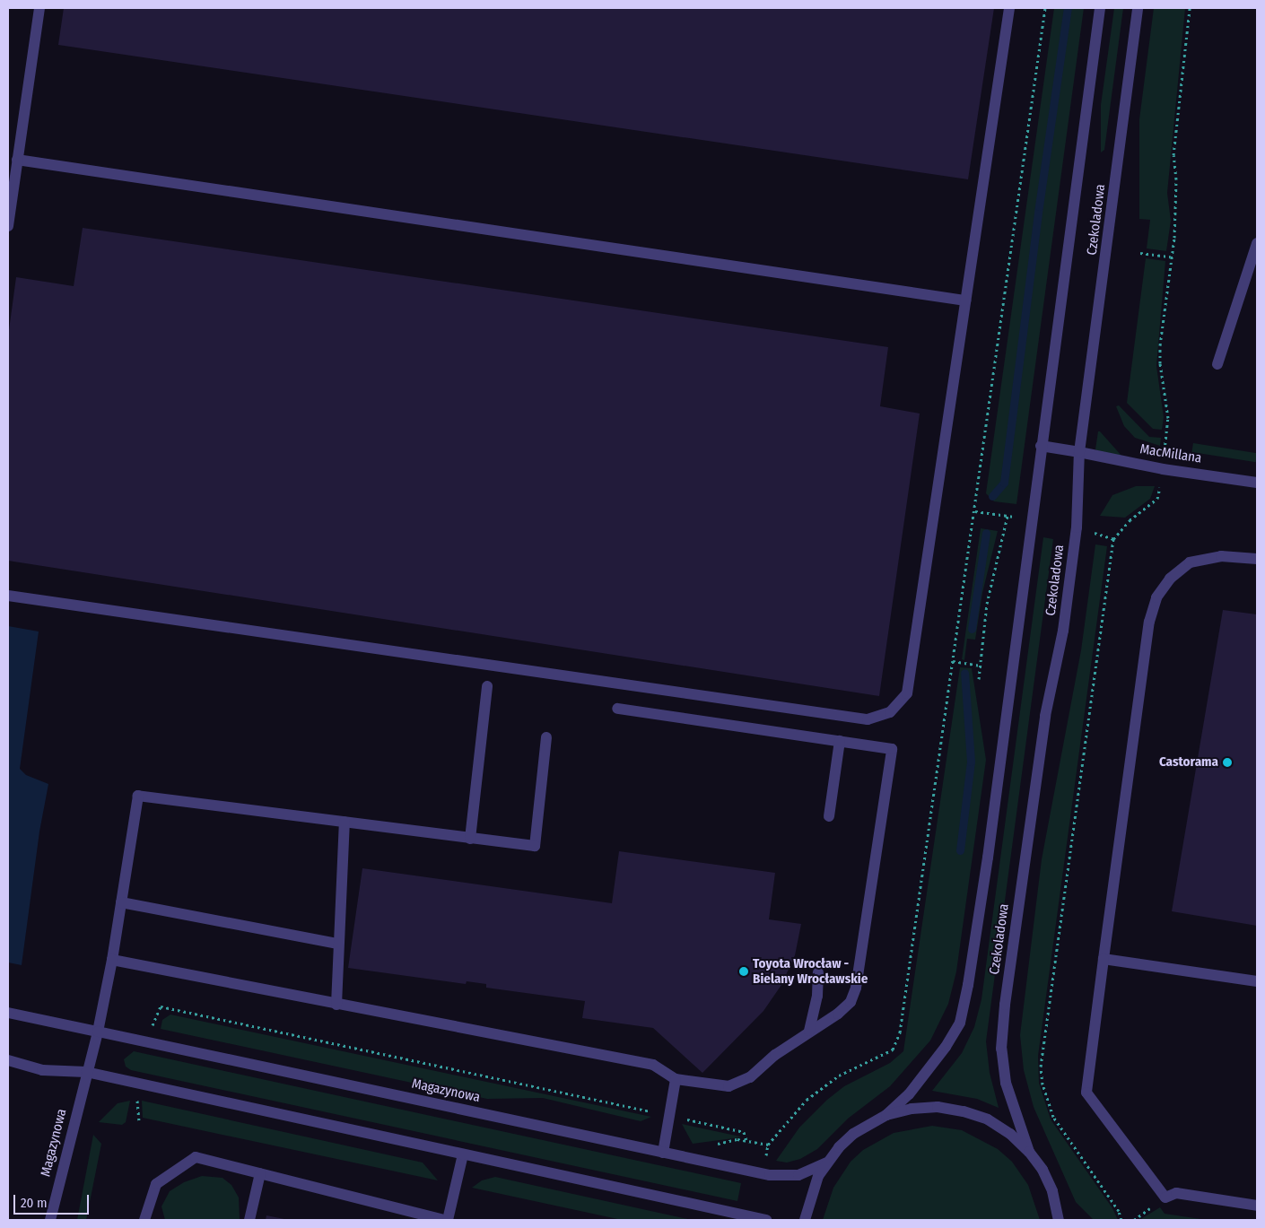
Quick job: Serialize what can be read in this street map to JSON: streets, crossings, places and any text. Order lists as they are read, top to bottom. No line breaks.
{"streets":{"street":["Czekoladowa","MacMillana","Magazynowa"]},"crossings":[["Czekoladowa","MacMillana"]],"places":["Castorama","Toyota Wrocław - Bielany Wrocławskie"],"scale_bar":"20 m"}
